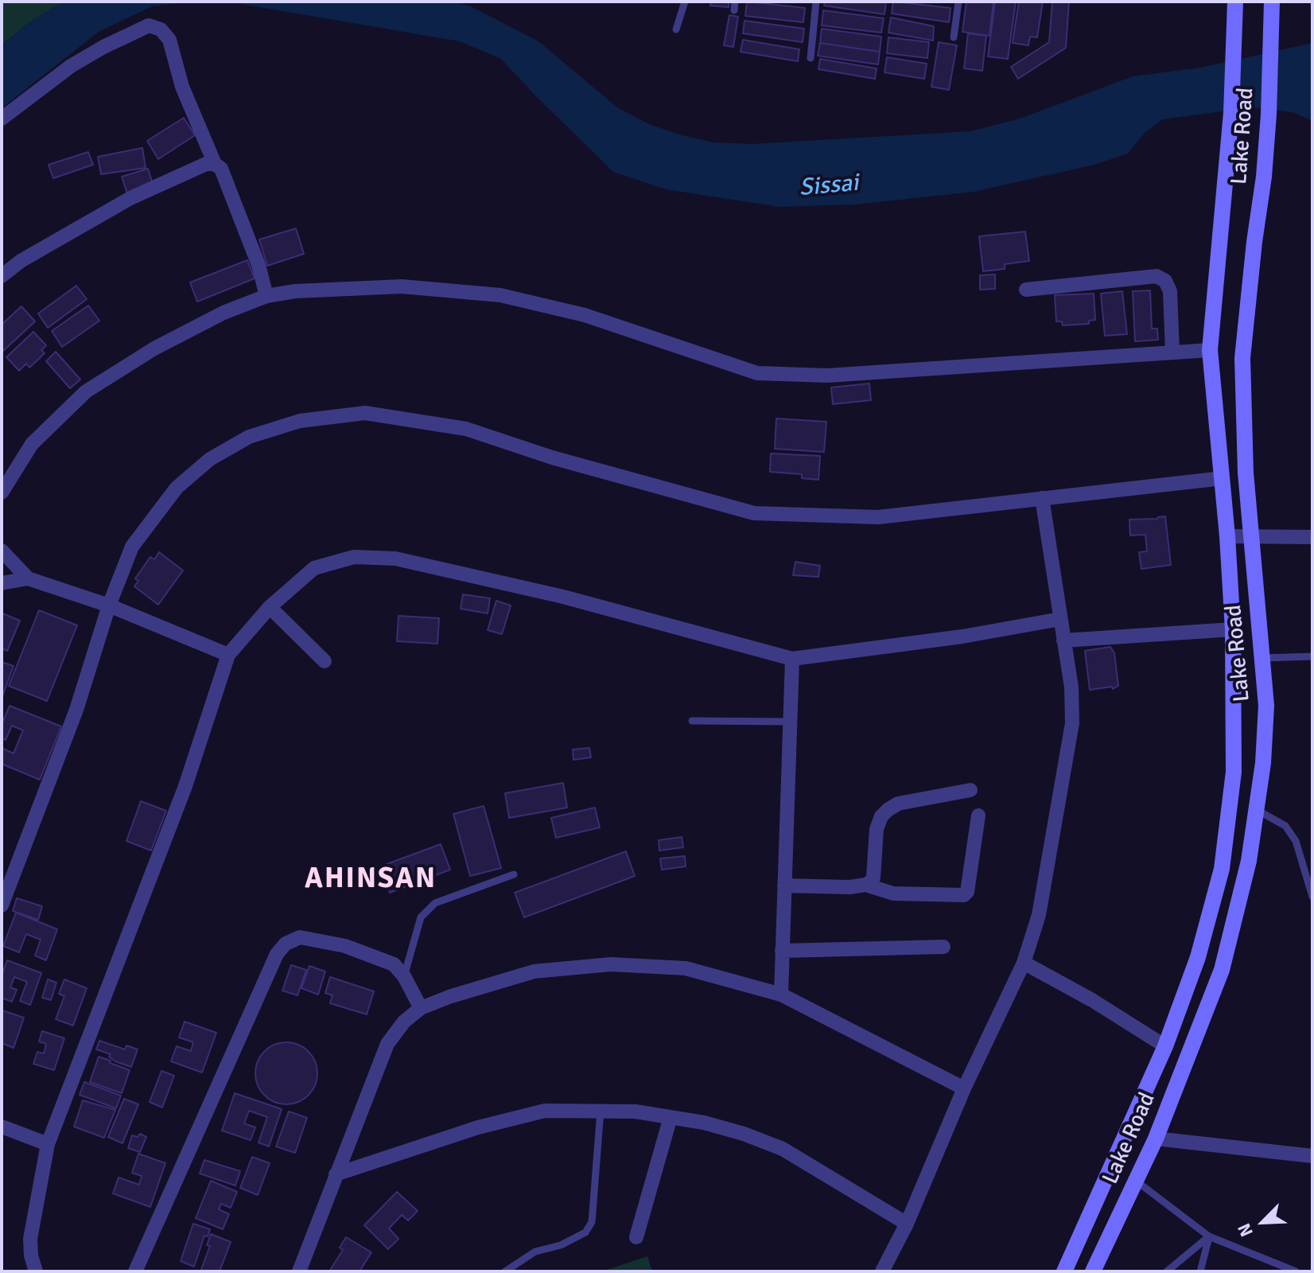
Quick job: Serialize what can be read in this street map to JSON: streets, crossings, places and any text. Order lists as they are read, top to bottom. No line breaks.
{"streets":{"main road":["Lake Road"]},"districts":["AHINSAN"],"water":["Sissai"],"north":"bottom left"}
